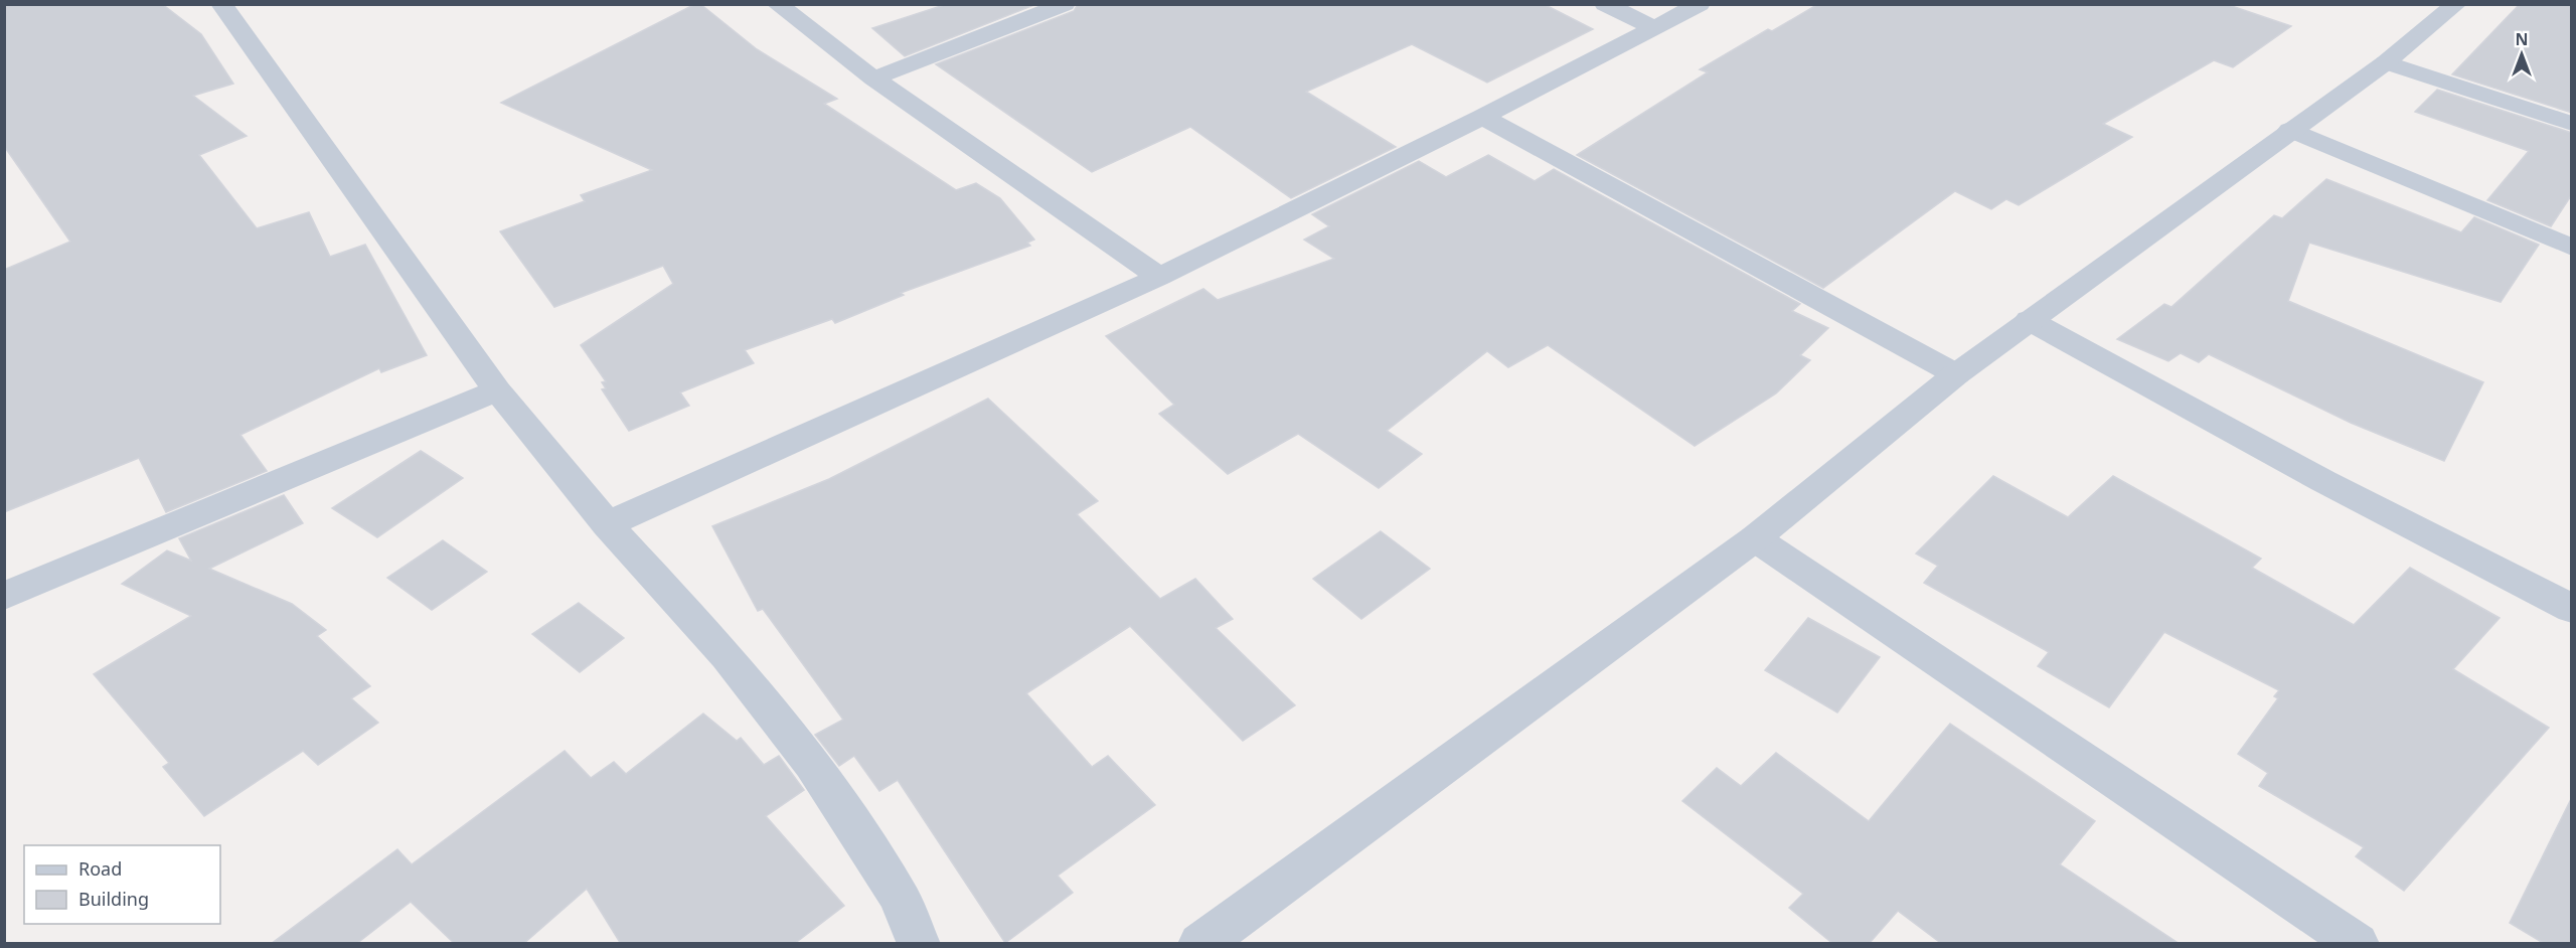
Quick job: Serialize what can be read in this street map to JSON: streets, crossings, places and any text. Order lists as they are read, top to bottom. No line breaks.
{"legend":["Road","Building"],"north":"top"}
